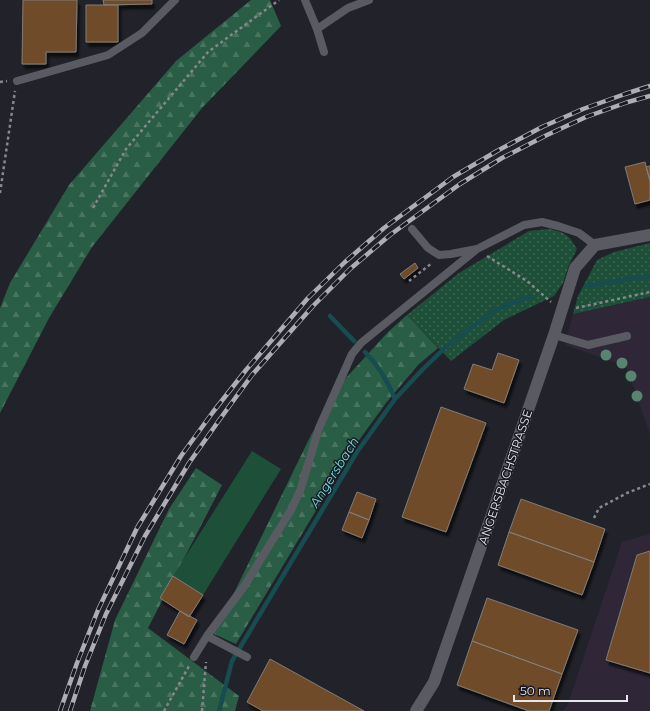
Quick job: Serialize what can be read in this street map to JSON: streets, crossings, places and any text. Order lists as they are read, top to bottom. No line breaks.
{"streets":{"street":["ANGERSBACHSTRASSE"]},"water":["Angersbach"],"scale_bar":"50 m"}
